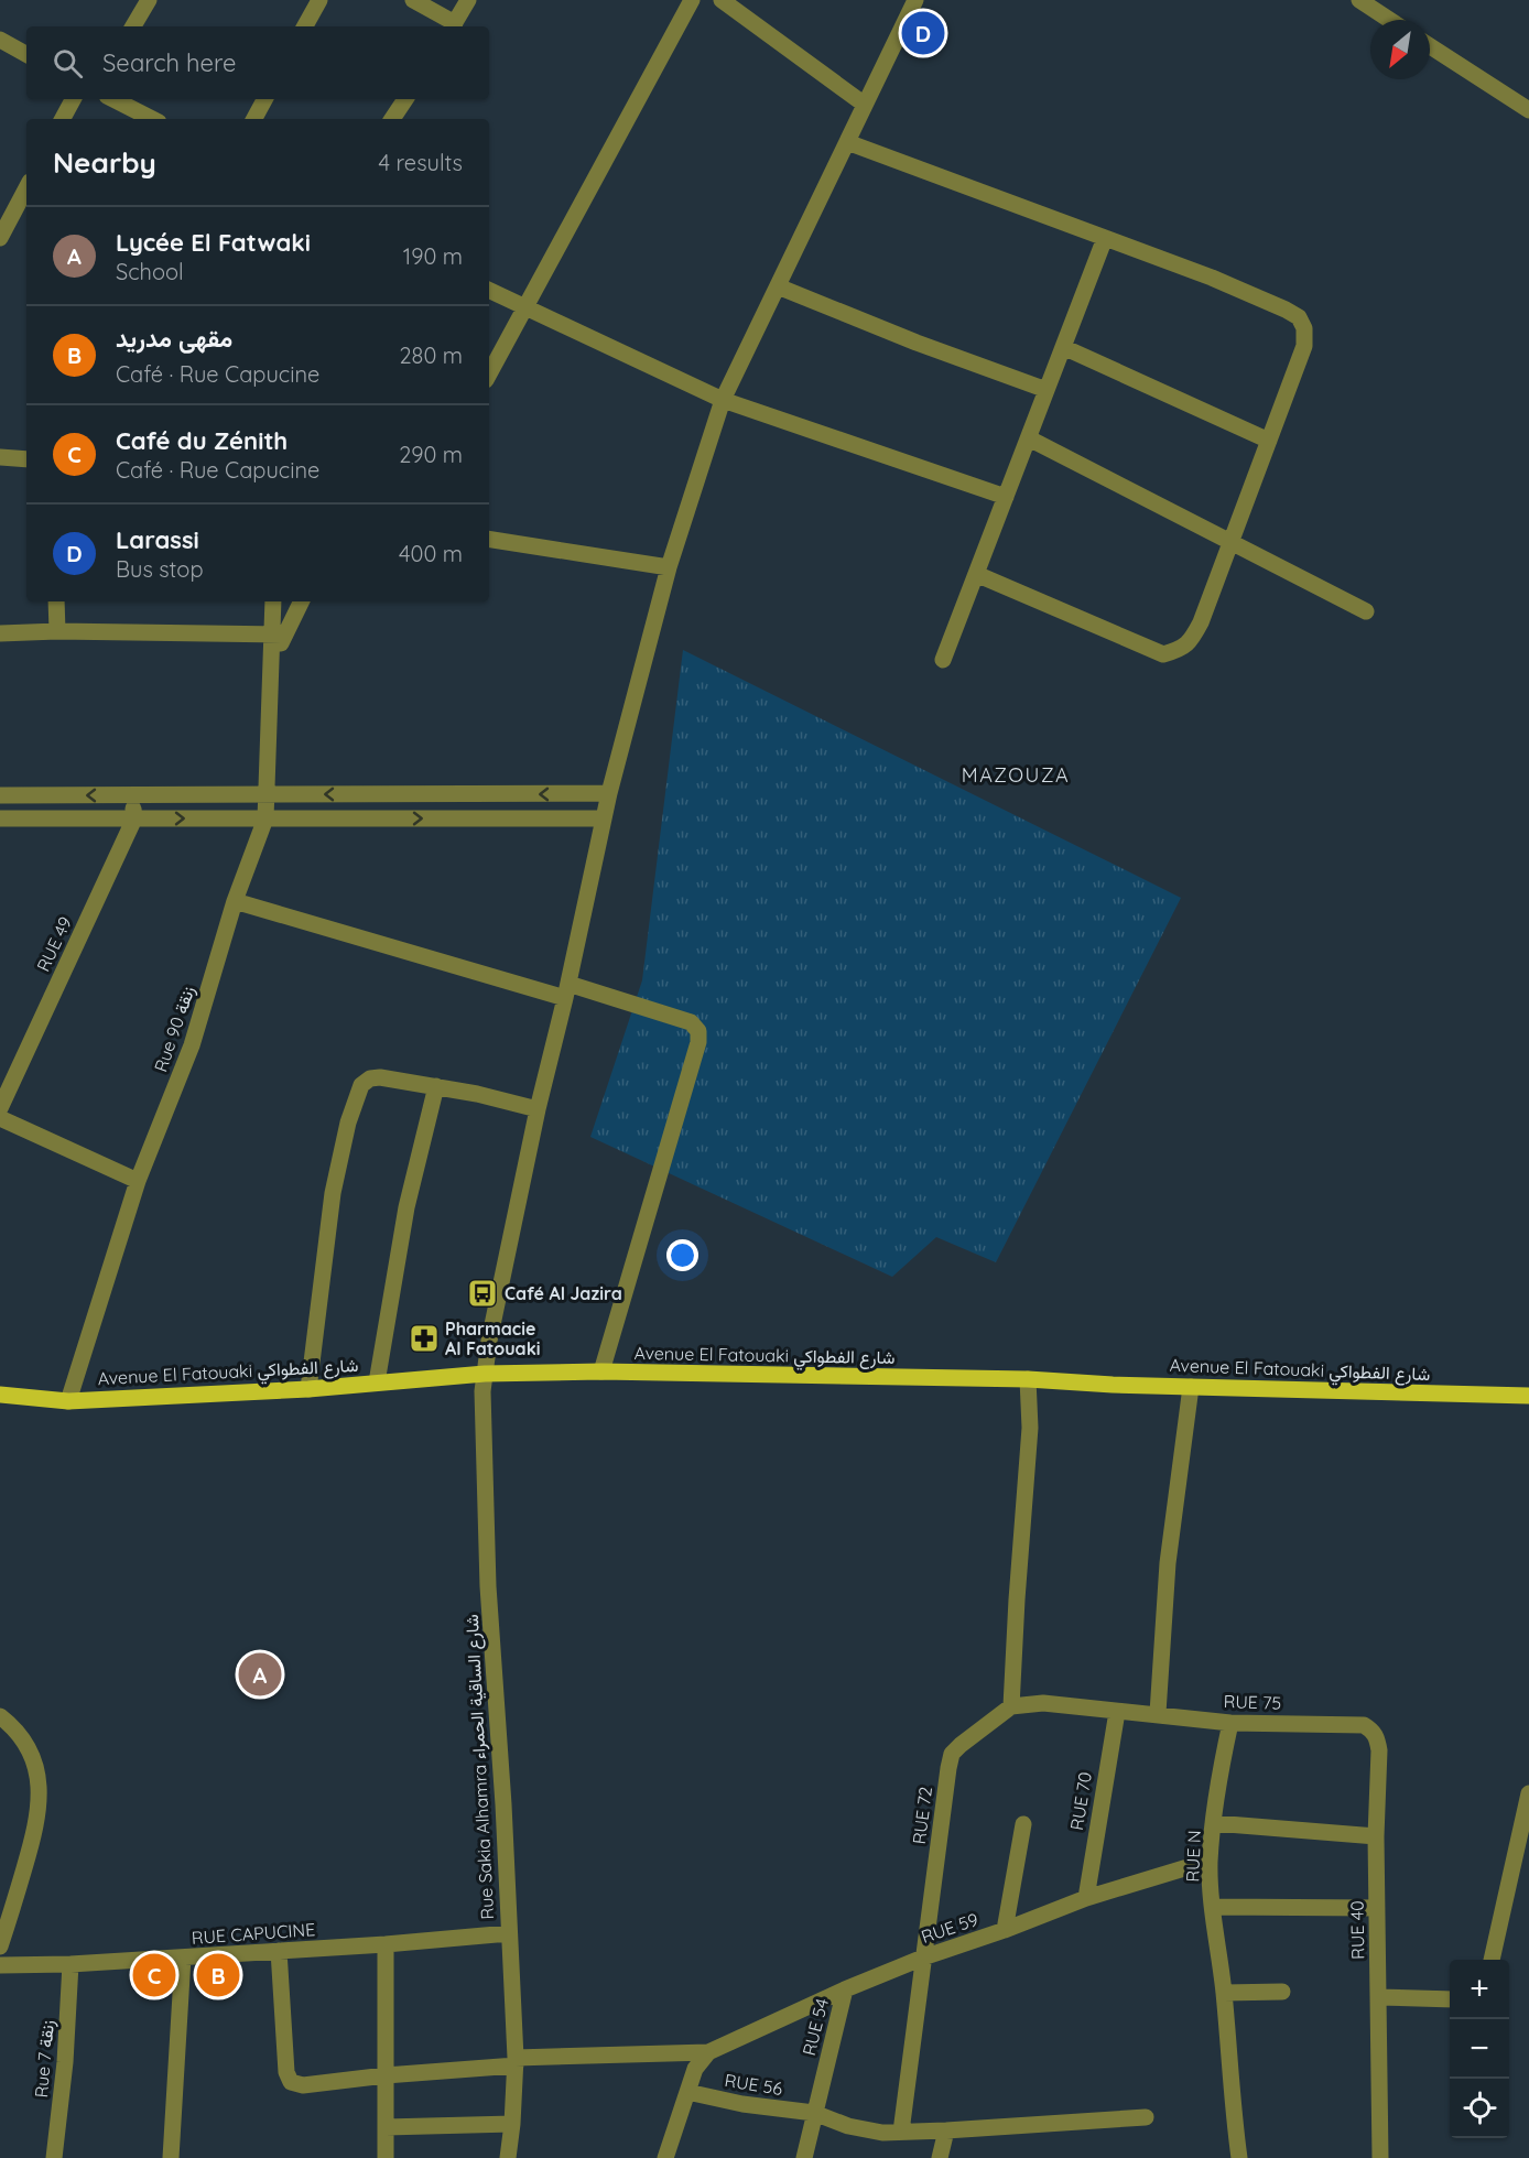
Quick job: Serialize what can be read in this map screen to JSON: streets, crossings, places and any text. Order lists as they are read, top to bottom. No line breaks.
{"streets":{"main road":["Avenue El Fatouaki شارع الفطواكي"],"street":["RUE 49","Rue 90 زنقة","RUE 75","Rue Sakia Alhamra شارع الساقية الحمراء","RUE 70","RUE 72","RUE N","RUE 59","RUE 40","RUE CAPUCINE","RUE 54","Rue 7 زنقة","RUE 56"]},"crossings":[["Rue 90 زنقة","Avenue El Fatouaki شارع الفطواكي"],["Avenue El Fatouaki شارع الفطواكي","Rue Sakia Alhamra شارع الساقية الحمراء"],["RUE 75","RUE 70"],["RUE 75","RUE 72"],["RUE 75","RUE N"],["RUE 75","RUE 40"],["Rue Sakia Alhamra شارع الساقية الحمراء","RUE CAPUCINE"],["RUE 70","RUE 59"],["RUE 72","RUE 59"],["RUE 72","RUE 56"],["RUE N","RUE 59"],["RUE 59","RUE 54"],["RUE CAPUCINE","Rue 7 زنقة"],["RUE 54","RUE 56"]],"districts":["MAZOUZA"],"places":{"bus stop":["Café Al Jazira"],"pharmacy":["Pharmacie Al Fatouaki"]},"north":"bottom left","page":{"pins":["D","A","B","C"],"search":"Search here","heading":["Nearby","4 results"],"list":[{"mark":"A","name":"Lycée El Fatwaki","note":"School","value":"190 m"},{"mark":"B","name":"مقهى مدريد","note":"Café · Rue Capucine","value":"280 m"},{"mark":"C","name":"Café du Zénith","note":"Café · Rue Capucine","value":"290 m"},{"mark":"D","name":"Larassi","note":"Bus stop","value":"400 m"}],"map_buttons":["+","−"]}}
